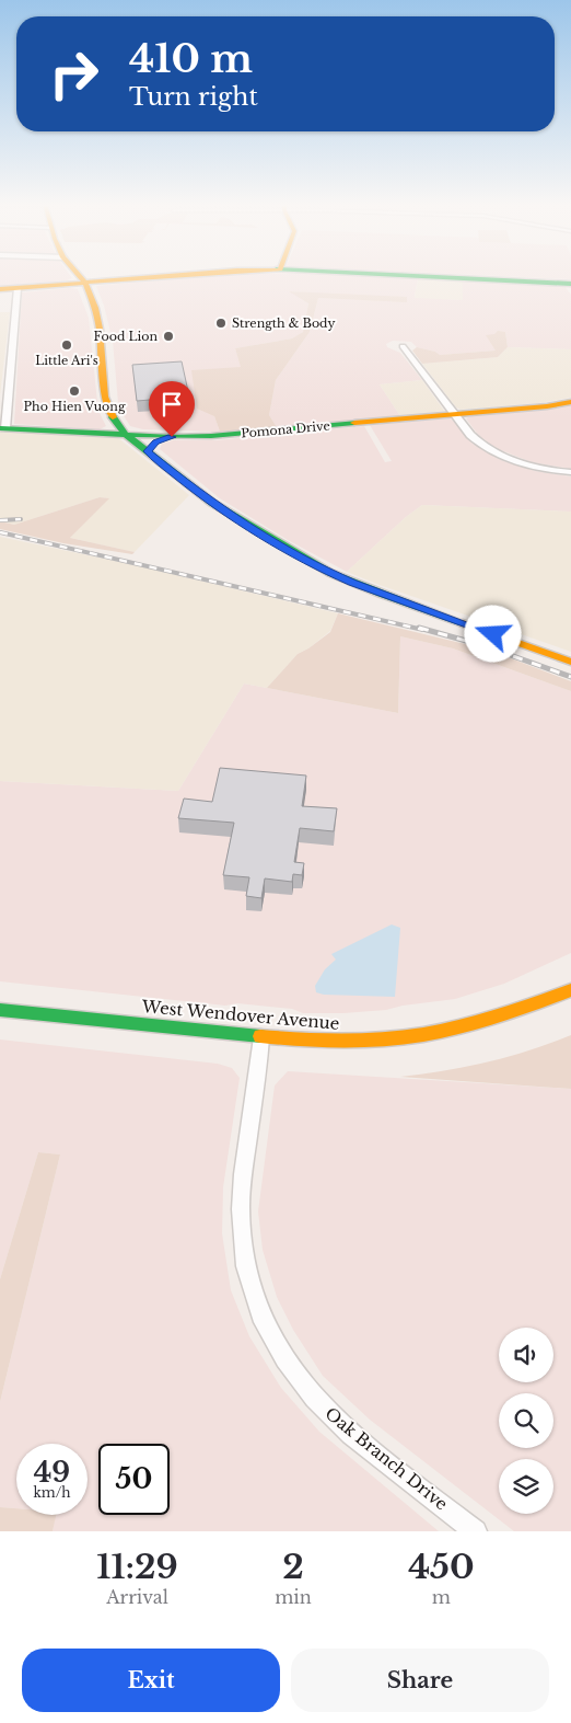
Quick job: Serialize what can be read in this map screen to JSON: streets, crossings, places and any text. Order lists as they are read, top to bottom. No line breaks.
{"streets":{"main road":["Pomona Drive","West Wendover Avenue"],"street":["Oak Branch Drive"]},"crossings":[["West Wendover Avenue","Oak Branch Drive"]],"places":["Strength & Body","Food Lion","Little Ari's","Pho Hien Vuong"],"page":{"turn":["410 m","Turn right"],"speed":"49 km/h","limit":"50","eta":["11:29","Arrival","2","min","450","m"],"buttons":["Exit","Share"]}}
